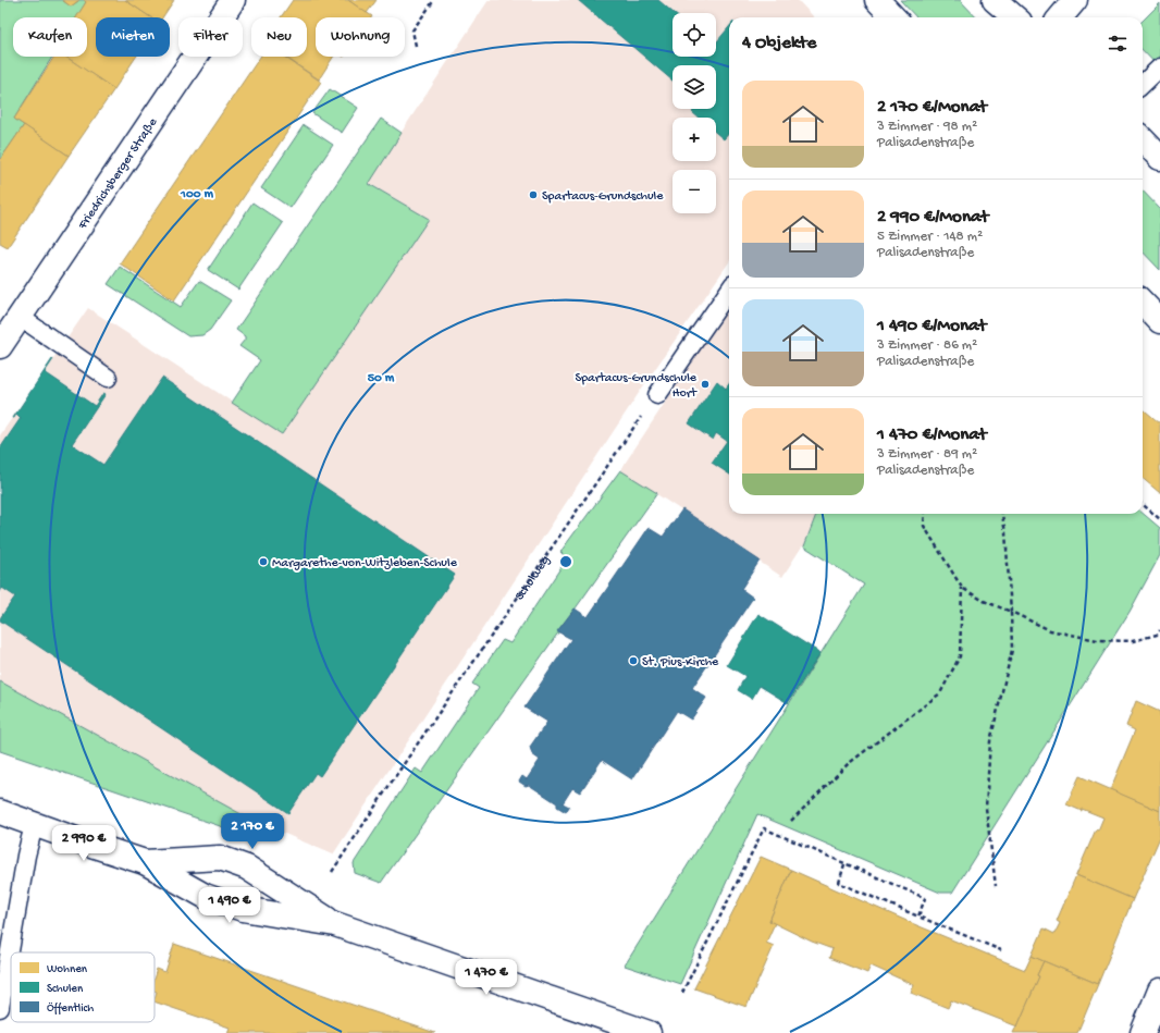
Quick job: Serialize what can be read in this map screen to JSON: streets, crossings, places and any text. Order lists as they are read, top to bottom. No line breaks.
{"streets":{"street":["Friedrichsberger Straße"],"path":["Schulweg"]},"places":["Spartacus-Grundschule","Spartacus-Grundschule Hort","Margarethe-von-Witzleben-Schule","St. Pius-Kirche"],"legend":["Wohnen","Schulen","Öffentlich"],"page":{"map_buttons":["+","−"],"chip":["Kaufen","Mieten","Filter","Neu","Wohnung"],"heading":"4 Objekte","list":[{"name":"2 170 €/Monat","note":"3 Zimmer · 98 m² · Palisadenstraße"},{"name":"2 990 €/Monat","note":"5 Zimmer · 148 m² · Palisadenstraße"},{"name":"1 490 €/Monat","note":"3 Zimmer · 86 m² · Palisadenstraße"},{"name":"1 470 €/Monat","note":"3 Zimmer · 89 m² · Palisadenstraße"}],"price":["2 170 €","2 990 €","1 490 €","1 470 €"]},"rings":["100 m","50 m"]}
